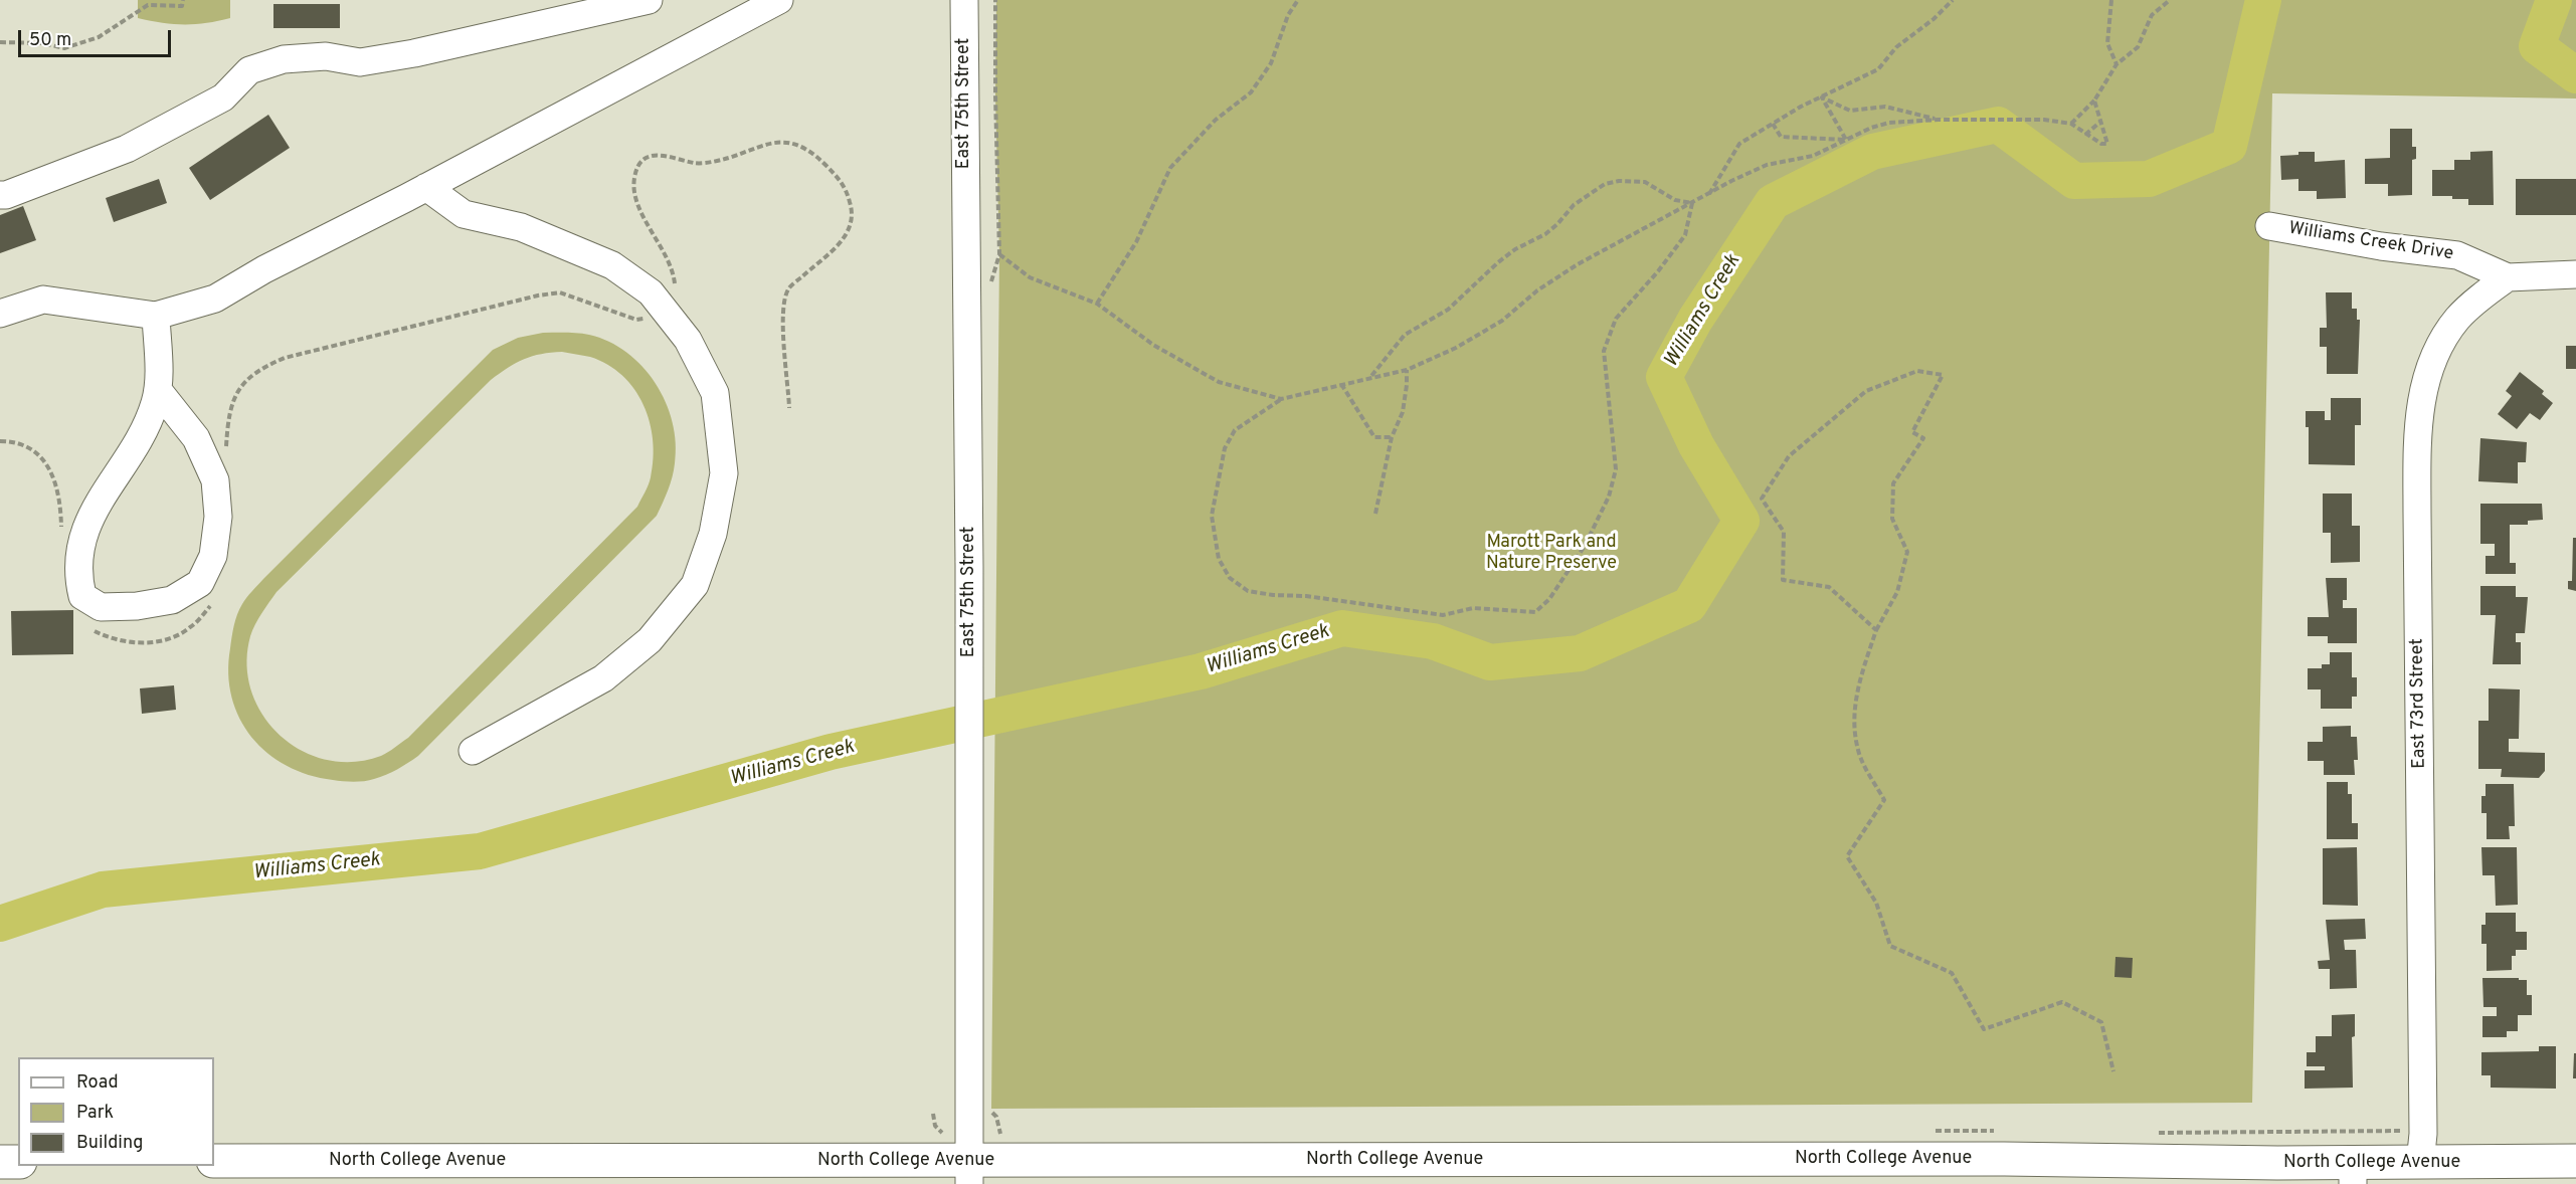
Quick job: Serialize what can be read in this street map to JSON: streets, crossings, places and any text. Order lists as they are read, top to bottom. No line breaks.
{"streets":{"main road":["North College Avenue"],"street":["East 75th Street","Williams Creek Drive","East 73rd Street"]},"crossings":[["East 75th Street","North College Avenue"],["Williams Creek Drive","East 73rd Street"],["East 73rd Street","North College Avenue"]],"water":["Williams Creek"],"parks":["Marott Park and Nature Preserve"],"legend":["Road","Park","Building"],"scale_bar":"50 m"}
